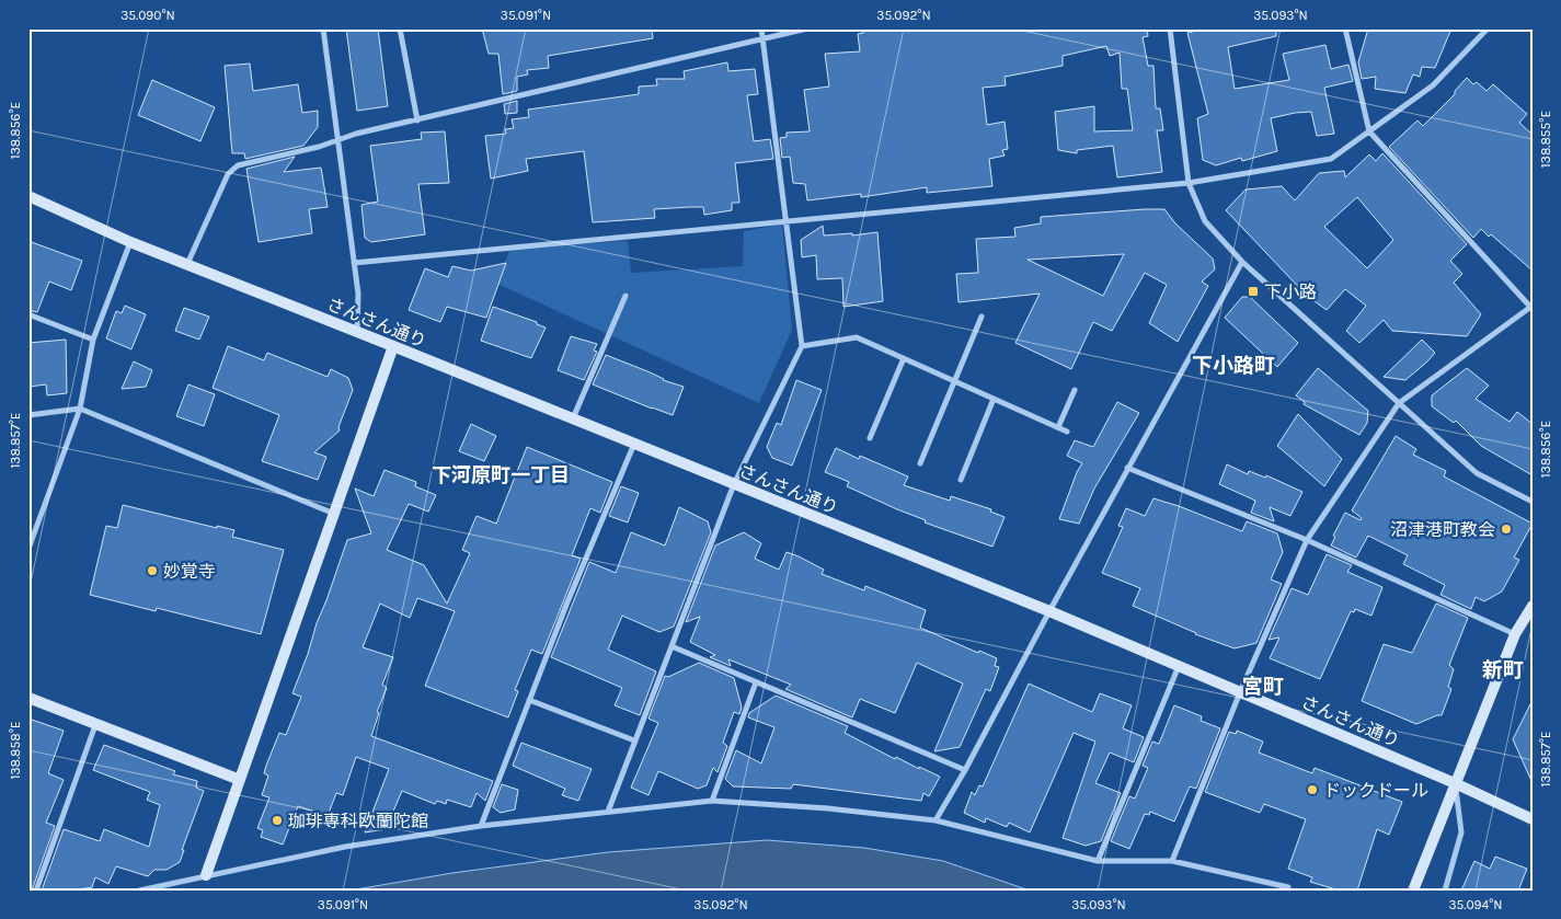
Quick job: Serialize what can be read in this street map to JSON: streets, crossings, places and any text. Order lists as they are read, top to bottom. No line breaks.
{"streets":{"main road":["さんさん通り"]},"districts":["下小路町","下河原町一丁目","新町","宮町"],"places":{"transit":["下小路"],"other":["沼津港町教会","妙覚寺","ドックドール","珈琲専科欧蘭陀館"]},"coordinates":["35.090°N","35.091°N","35.092°N","35.093°N","138.856°E","138.855°E","138.857°E","138.858°E","35.094°N"]}
